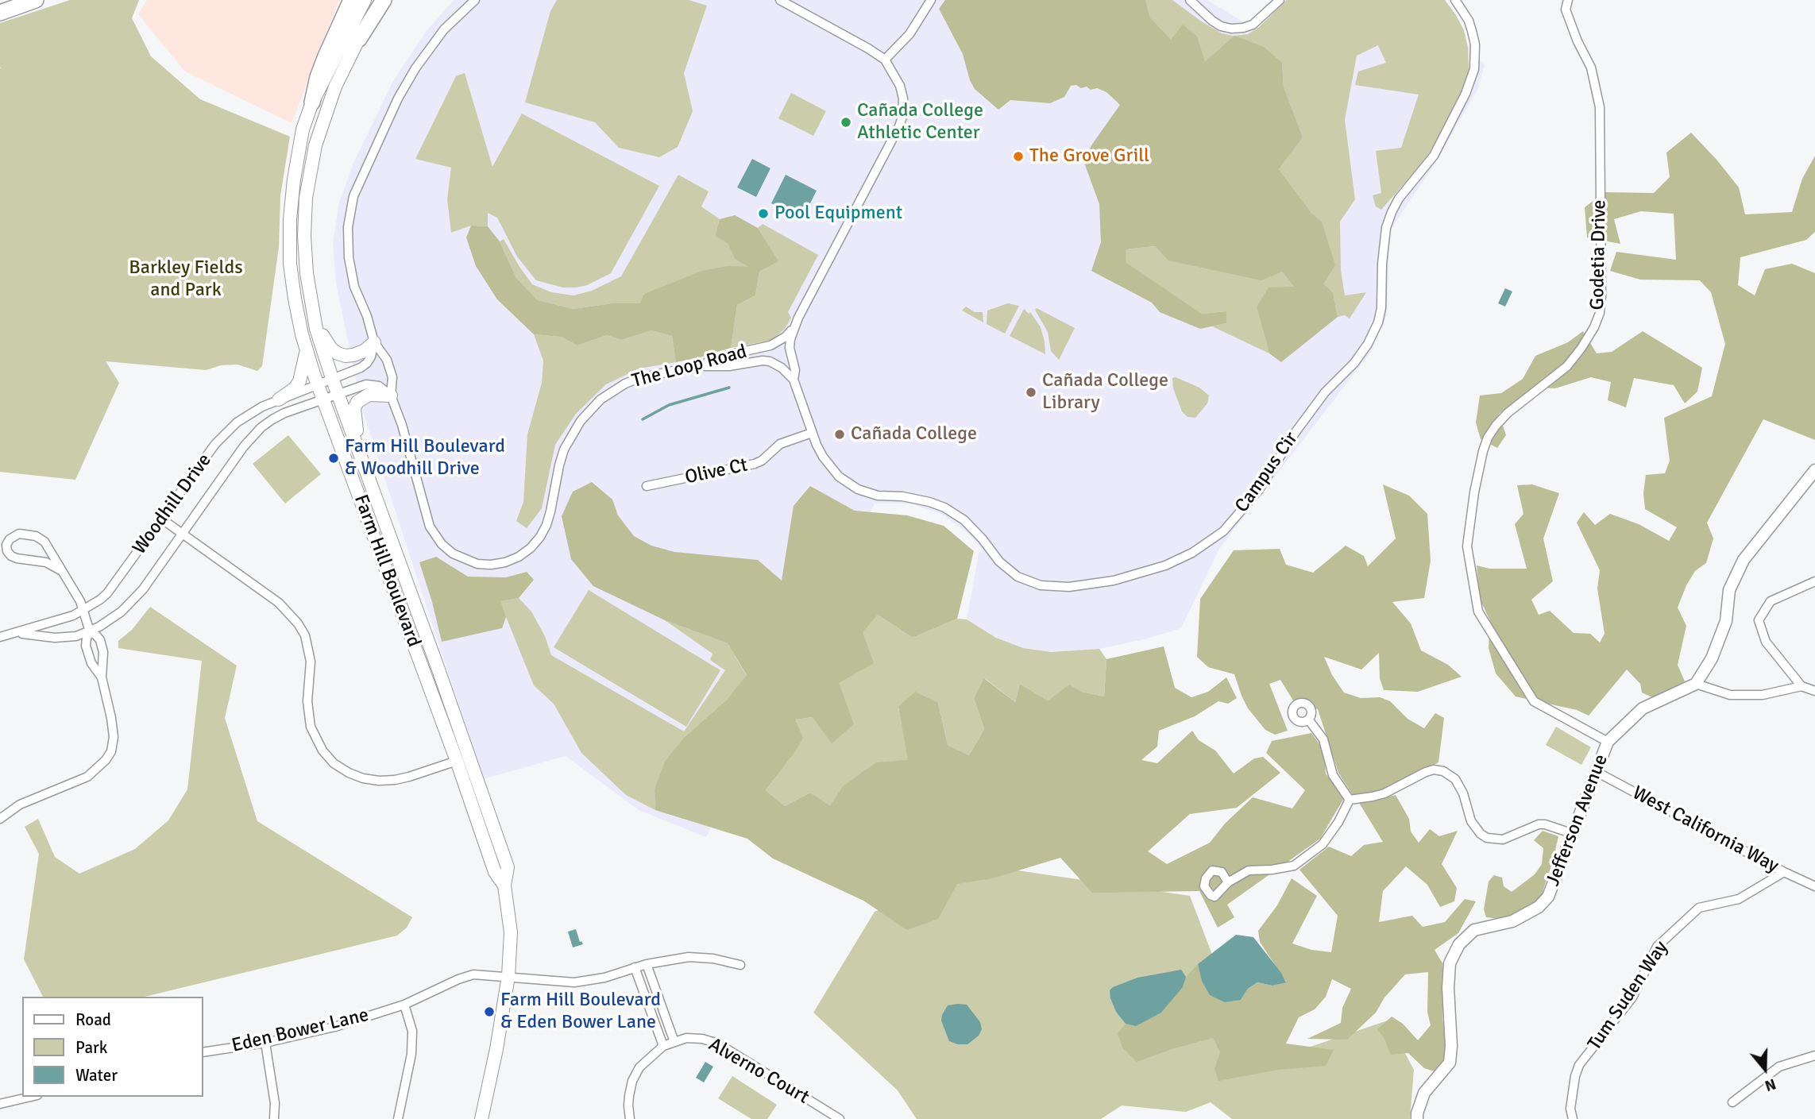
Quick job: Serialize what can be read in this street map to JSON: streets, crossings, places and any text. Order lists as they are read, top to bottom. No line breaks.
{"streets":{"main road":["Farm Hill Boulevard"],"street":["Godetia Drive","The Loop Road","Olive Ct","Campus Cir","Woodhill Drive","Jefferson Avenue","West California Way","Tum Suden Way","Eden Bower Lane","Alverno Court"]},"crossings":[["Godetia Drive","Jefferson Avenue"],["The Loop Road","Campus Cir"],["The Loop Road","Woodhill Drive"],["Olive Ct","Campus Cir"],["Woodhill Drive","Farm Hill Boulevard"],["Farm Hill Boulevard","Eden Bower Lane"],["Jefferson Avenue","West California Way"],["West California Way","Tum Suden Way"]],"parks":["Barkley Fields and Park"],"places":["Cañada College Athletic Center","The Grove Grill","Pool Equipment","Cañada College Library","Cañada College","Farm Hill Boulevard & Woodhill Drive","Farm Hill Boulevard & Eden Bower Lane"],"legend":["Road","Park","Water"],"north":"bottom"}
